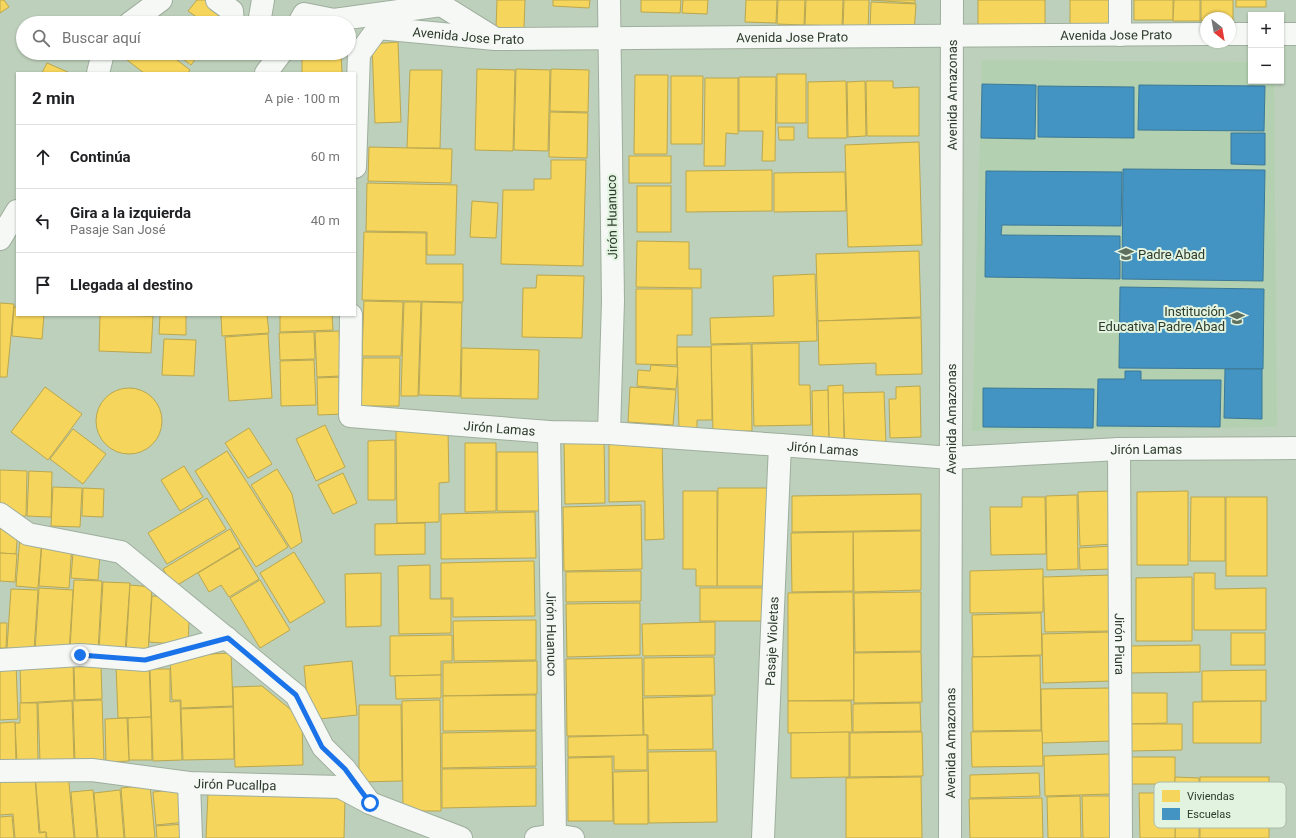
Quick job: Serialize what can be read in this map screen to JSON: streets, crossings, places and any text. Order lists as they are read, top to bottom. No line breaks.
{"streets":{"street":["Avenida Jose Prato","Avenida Amazonas","Jirón Huanuco","Jirón Lamas","Pasaje Violetas","Jirón Piura","Jirón Pucallpa"]},"crossings":[["Avenida Jose Prato","Avenida Amazonas"],["Avenida Jose Prato","Jirón Huanuco"],["Avenida Amazonas","Jirón Lamas"],["Jirón Huanuco","Jirón Lamas"],["Jirón Lamas","Pasaje Violetas"],["Jirón Lamas","Jirón Piura"]],"places":{"school or university":["Padre Abad","Institución Educativa Padre Abad"]},"legend":["Viviendas","Escuelas"],"north":"bottom right","page":{"map_buttons":["+","−"],"search":"Buscar aquí","heading":["2 min","A pie · 100 m"],"list":[["Continúa","60 m"],["Gira a la izquierda","Pasaje San José","40 m"],"Llegada al destino"]}}
